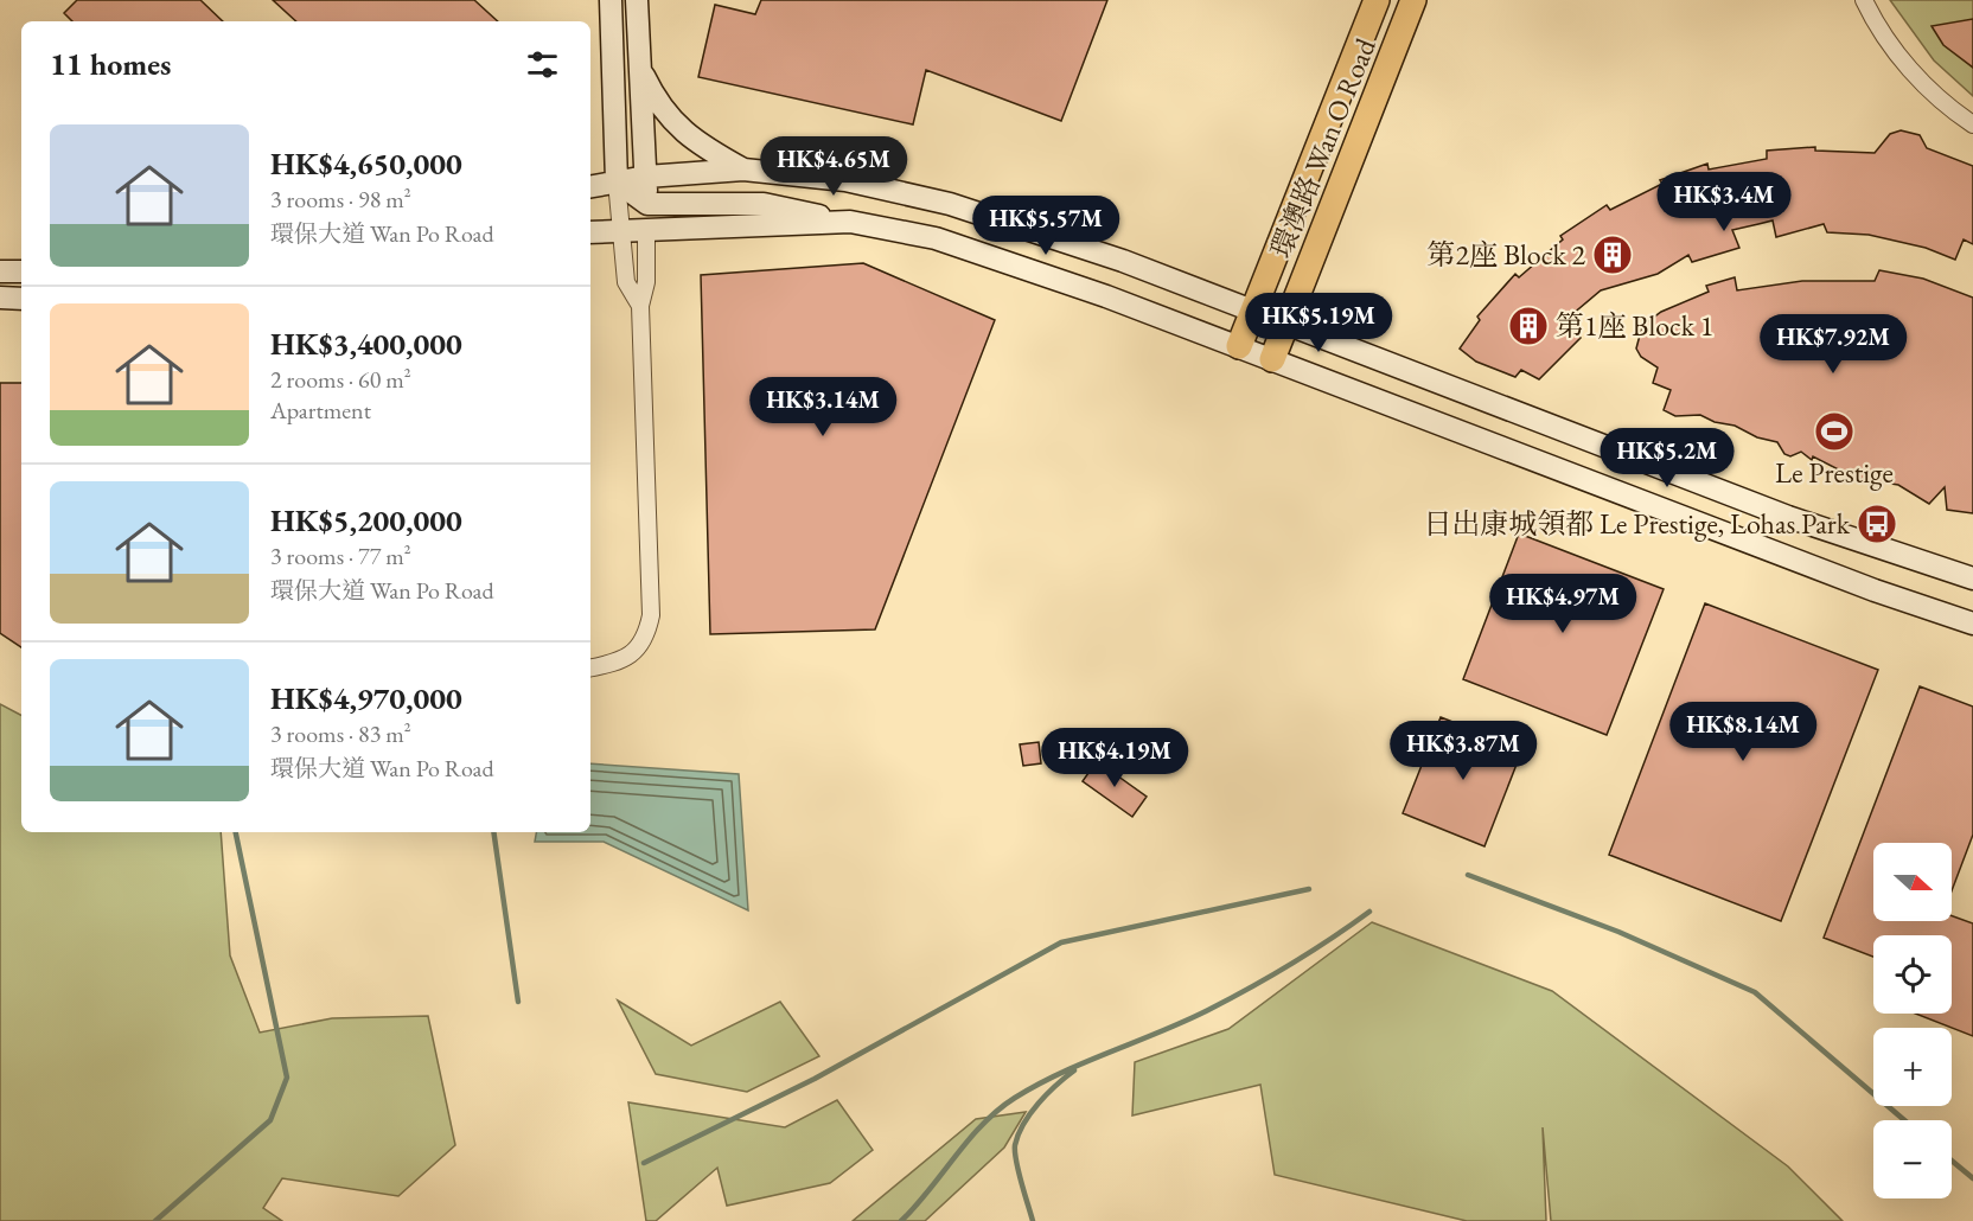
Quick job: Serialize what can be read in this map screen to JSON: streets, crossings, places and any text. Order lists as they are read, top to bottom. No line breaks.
{"streets":{"main road":["環澳路 Wan O Road"]},"places":{"building":["第2座 Block 2","第1座 Block 1"],"sports":["Le Prestige"],"bus stop":["日出康城領都 Le Prestige, Lohas Park"]},"north":"right","page":{"heading":"11 homes","list":[{"name":"HK$4,650,000","note":"3 rooms · 98 m² · 環保大道 Wan Po Road"},{"name":"HK$3,400,000","note":"2 rooms · 60 m² · Apartment"},{"name":"HK$5,200,000","note":"3 rooms · 77 m² · 環保大道 Wan Po Road"},{"name":"HK$4,970,000","note":"3 rooms · 83 m² · 環保大道 Wan Po Road"}],"price":["HK$4.65M","HK$3.4M","HK$5.57M","HK$5.19M","HK$7.92M","HK$3.14M","HK$5.2M","HK$4.97M","HK$8.14M","HK$3.87M","HK$4.19M"],"map_buttons":["+","−"]}}
